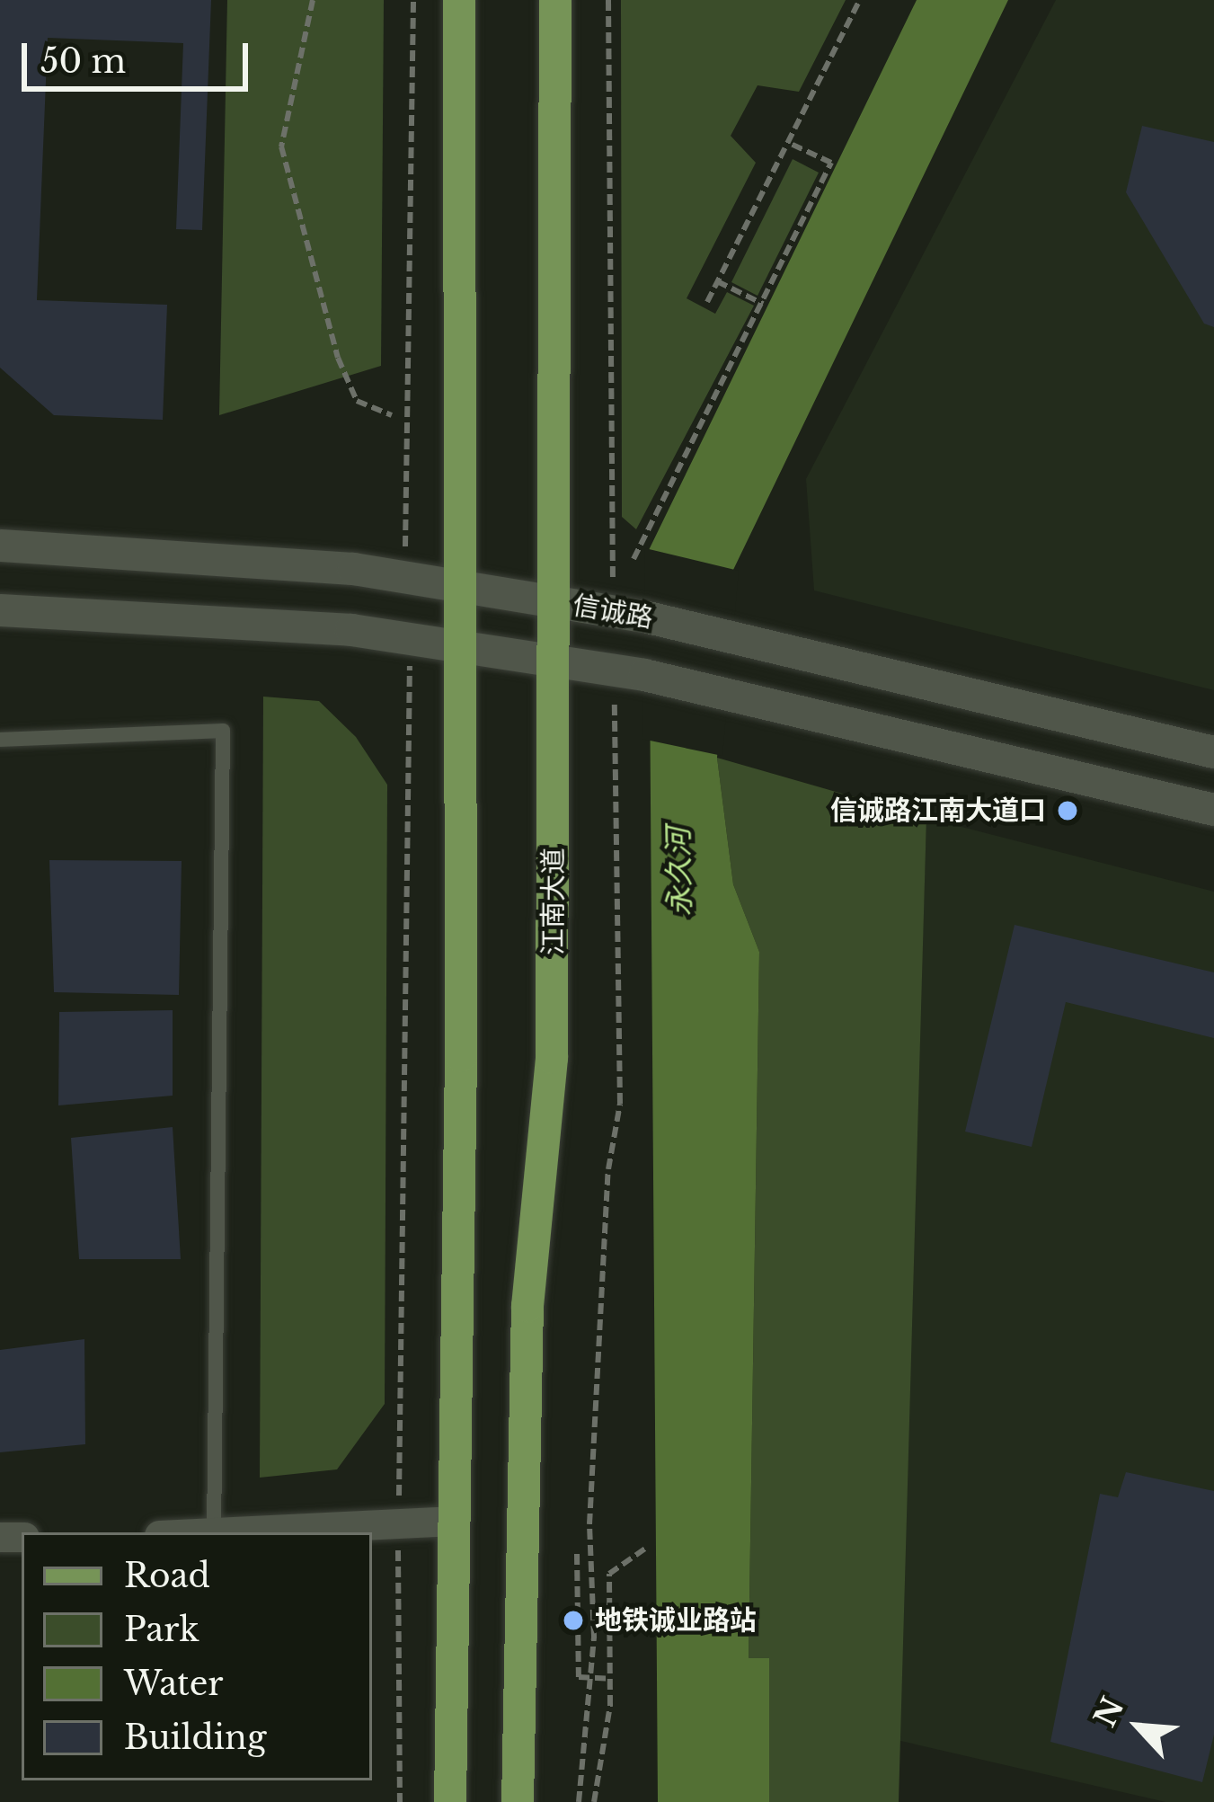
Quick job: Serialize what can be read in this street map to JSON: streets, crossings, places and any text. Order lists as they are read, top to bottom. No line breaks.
{"streets":{"main road":["信诚路","江南大道"]},"crossings":[["信诚路","江南大道"]],"water":["永久河"],"places":["信诚路江南大道口","地铁诚业路站"],"legend":["Road","Park","Water","Building"],"scale_bar":"50 m","north":"top left"}
